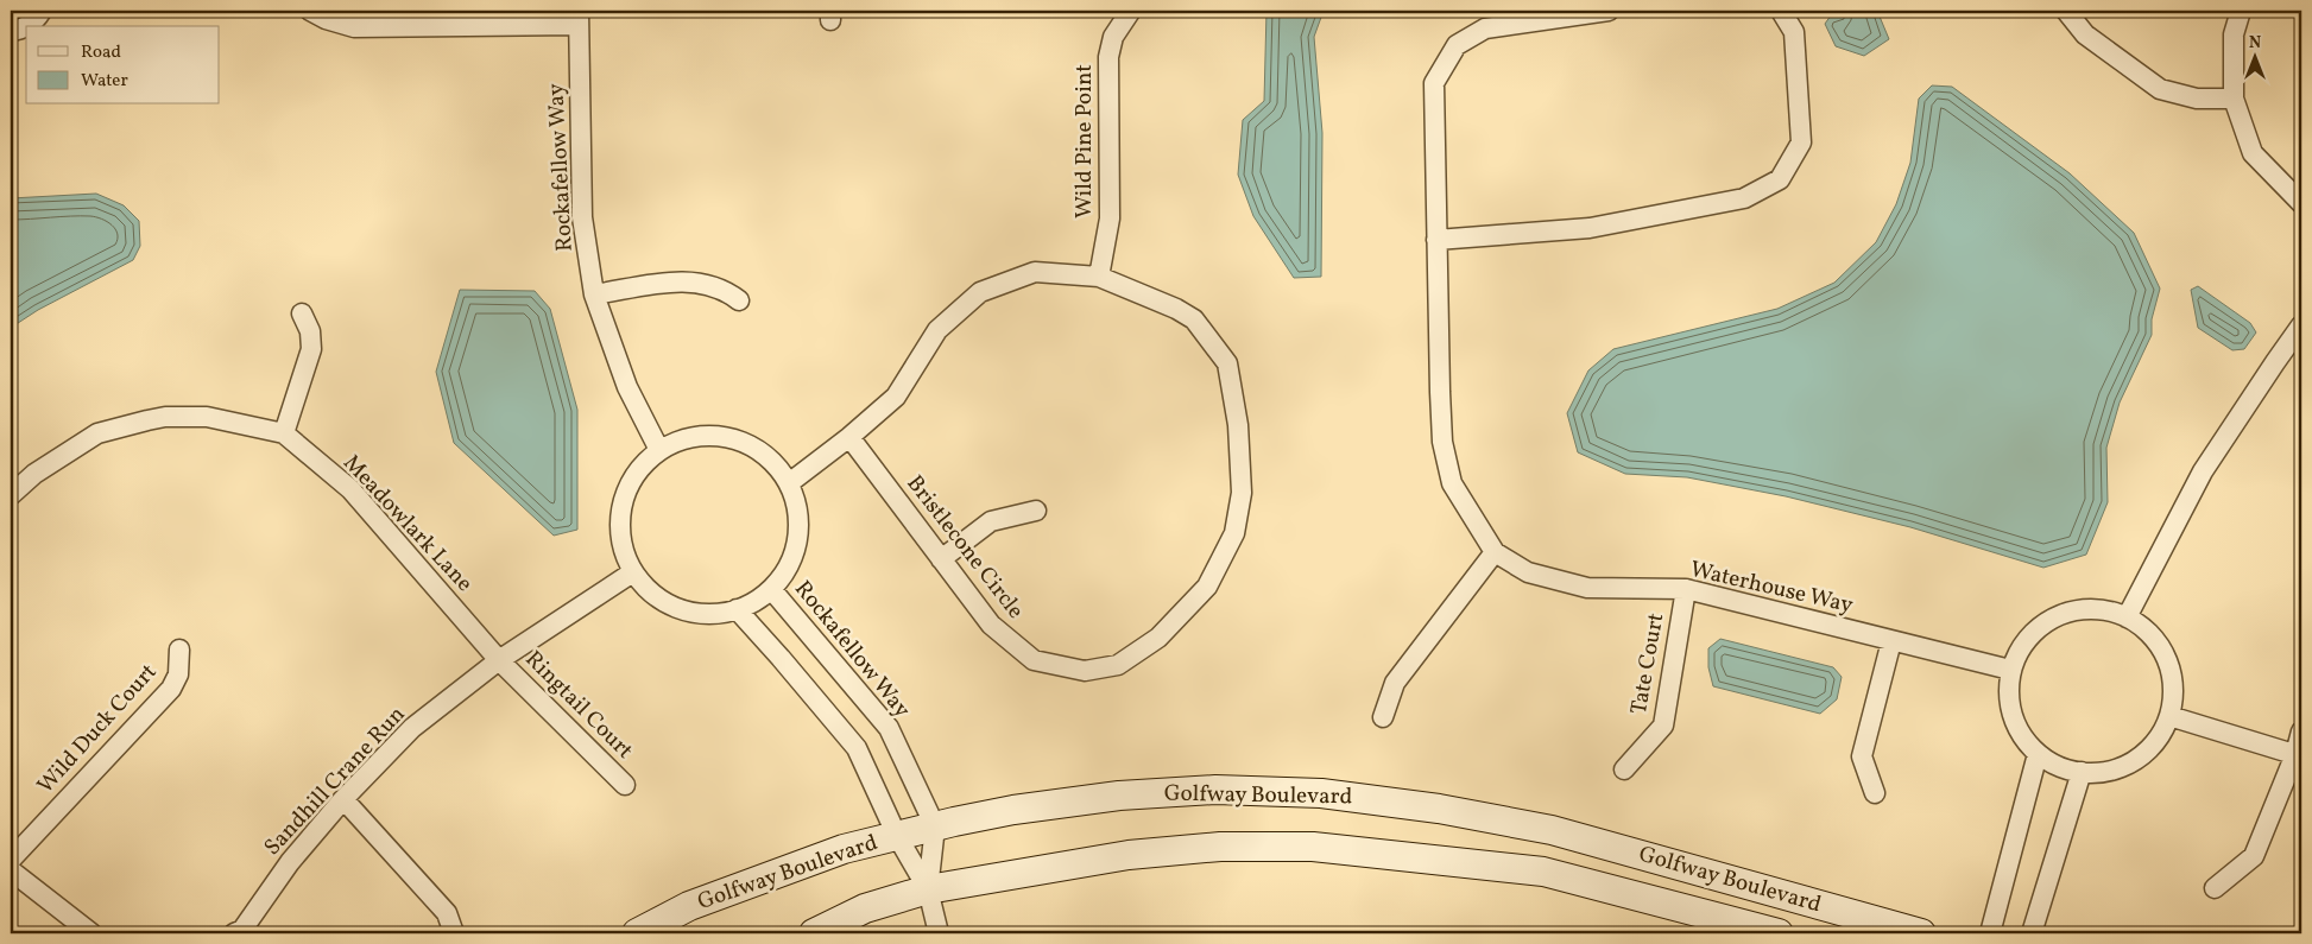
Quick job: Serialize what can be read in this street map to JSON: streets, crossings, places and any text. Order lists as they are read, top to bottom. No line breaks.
{"streets":{"street":["Wild Pine Point","Rockafellow Way","Meadowlark Lane","Bristlecone Circle","Waterhouse Way","Tate Court","Ringtail Court","Wild Duck Court","Sandhill Crane Run","Golfway Boulevard"]},"crossings":[["Wild Pine Point","Bristlecone Circle"],["Rockafellow Way","Bristlecone Circle"],["Rockafellow Way","Sandhill Crane Run"],["Rockafellow Way","Golfway Boulevard"],["Meadowlark Lane","Ringtail Court"],["Meadowlark Lane","Sandhill Crane Run"],["Bristlecone Circle","Sandhill Crane Run"],["Waterhouse Way","Tate Court"],["Ringtail Court","Sandhill Crane Run"]],"legend":["Road","Water"],"north":"top"}
